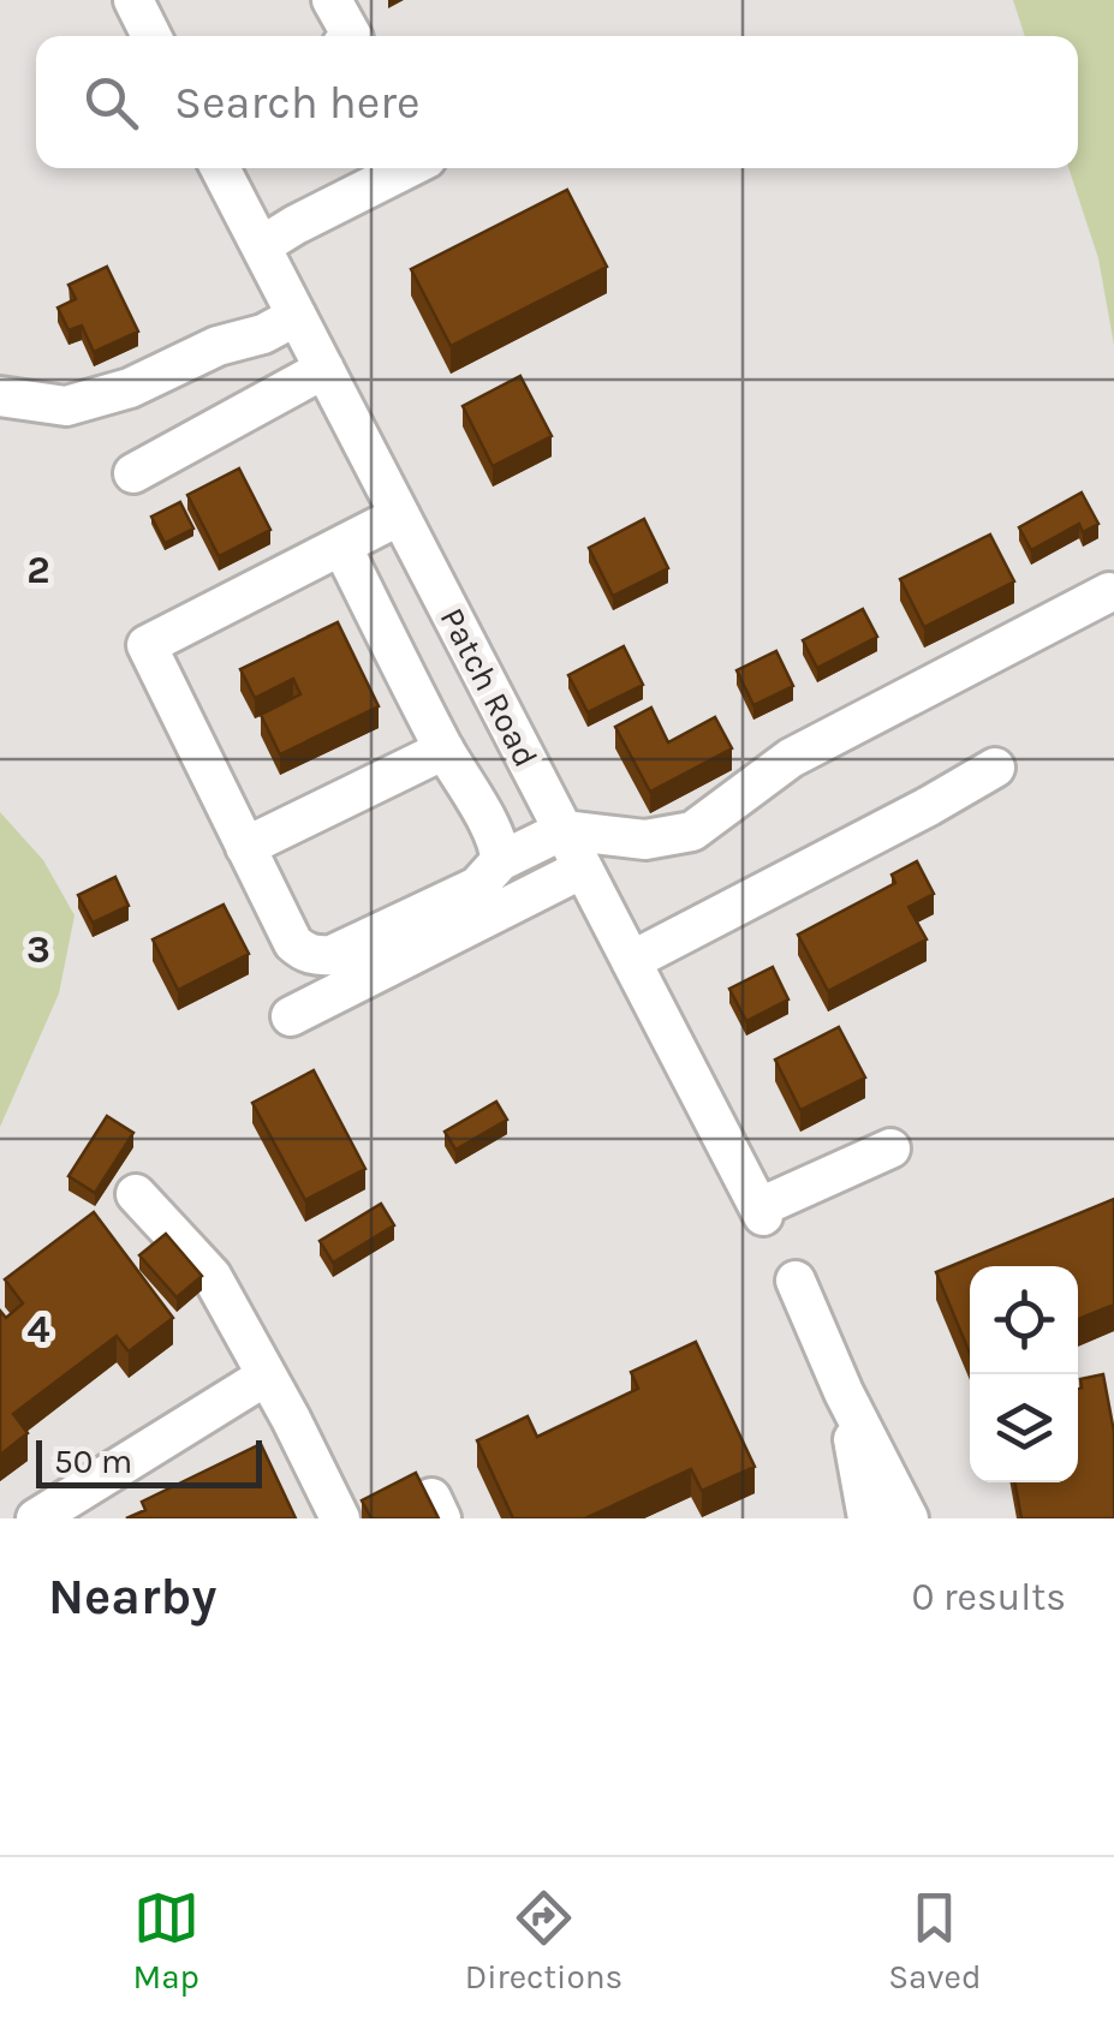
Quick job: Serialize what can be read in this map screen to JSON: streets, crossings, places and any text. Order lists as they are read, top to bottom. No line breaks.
{"streets":{"street":["Patch Road"]},"scale_bar":"50 m","page":{"search":"Search here","scale":"50 m","heading":["Nearby","0 results"],"nav":["Map","Directions","Saved"]},"grid":{"rows":["2","3","4"]}}
